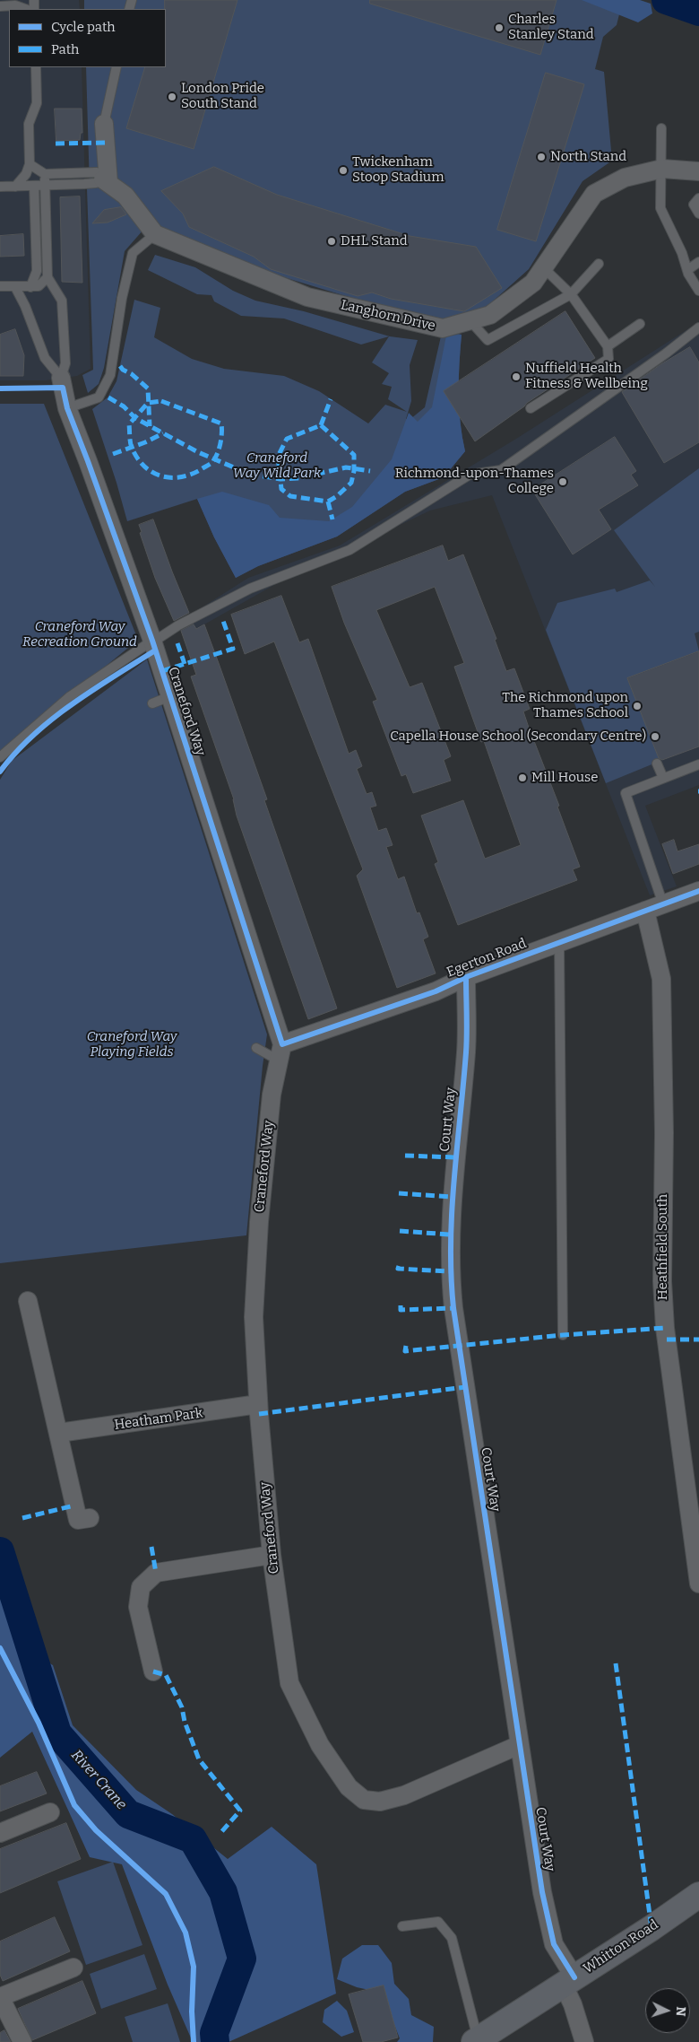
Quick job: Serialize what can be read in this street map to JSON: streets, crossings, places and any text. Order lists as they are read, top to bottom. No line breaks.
{"streets":{"main road":["Whitton Road"],"street":["Langhorn Drive","Craneford Way","Egerton Road","Court Way","Heathfield South","Heatham Park"]},"crossings":[["Craneford Way","Egerton Road"],["Craneford Way","Court Way"],["Craneford Way","Heatham Park"],["Egerton Road","Court Way"],["Egerton Road","Heathfield South"],["Court Way","Whitton Road"]],"water":["River Crane"],"parks":["Craneford Way Wild Park","Craneford Way Recreation Ground","Craneford Way Playing Fields"],"places":["Charles Stanley Stand","London Pride South Stand","North Stand","Twickenham Stoop Stadium","DHL Stand","Nuffield Health Fitness & Wellbeing","Richmond-upon-Thames College","The Richmond upon Thames School","Capella House School (Secondary Centre)","Mill House"],"legend":["Cycle path","Path"],"north":"right"}
